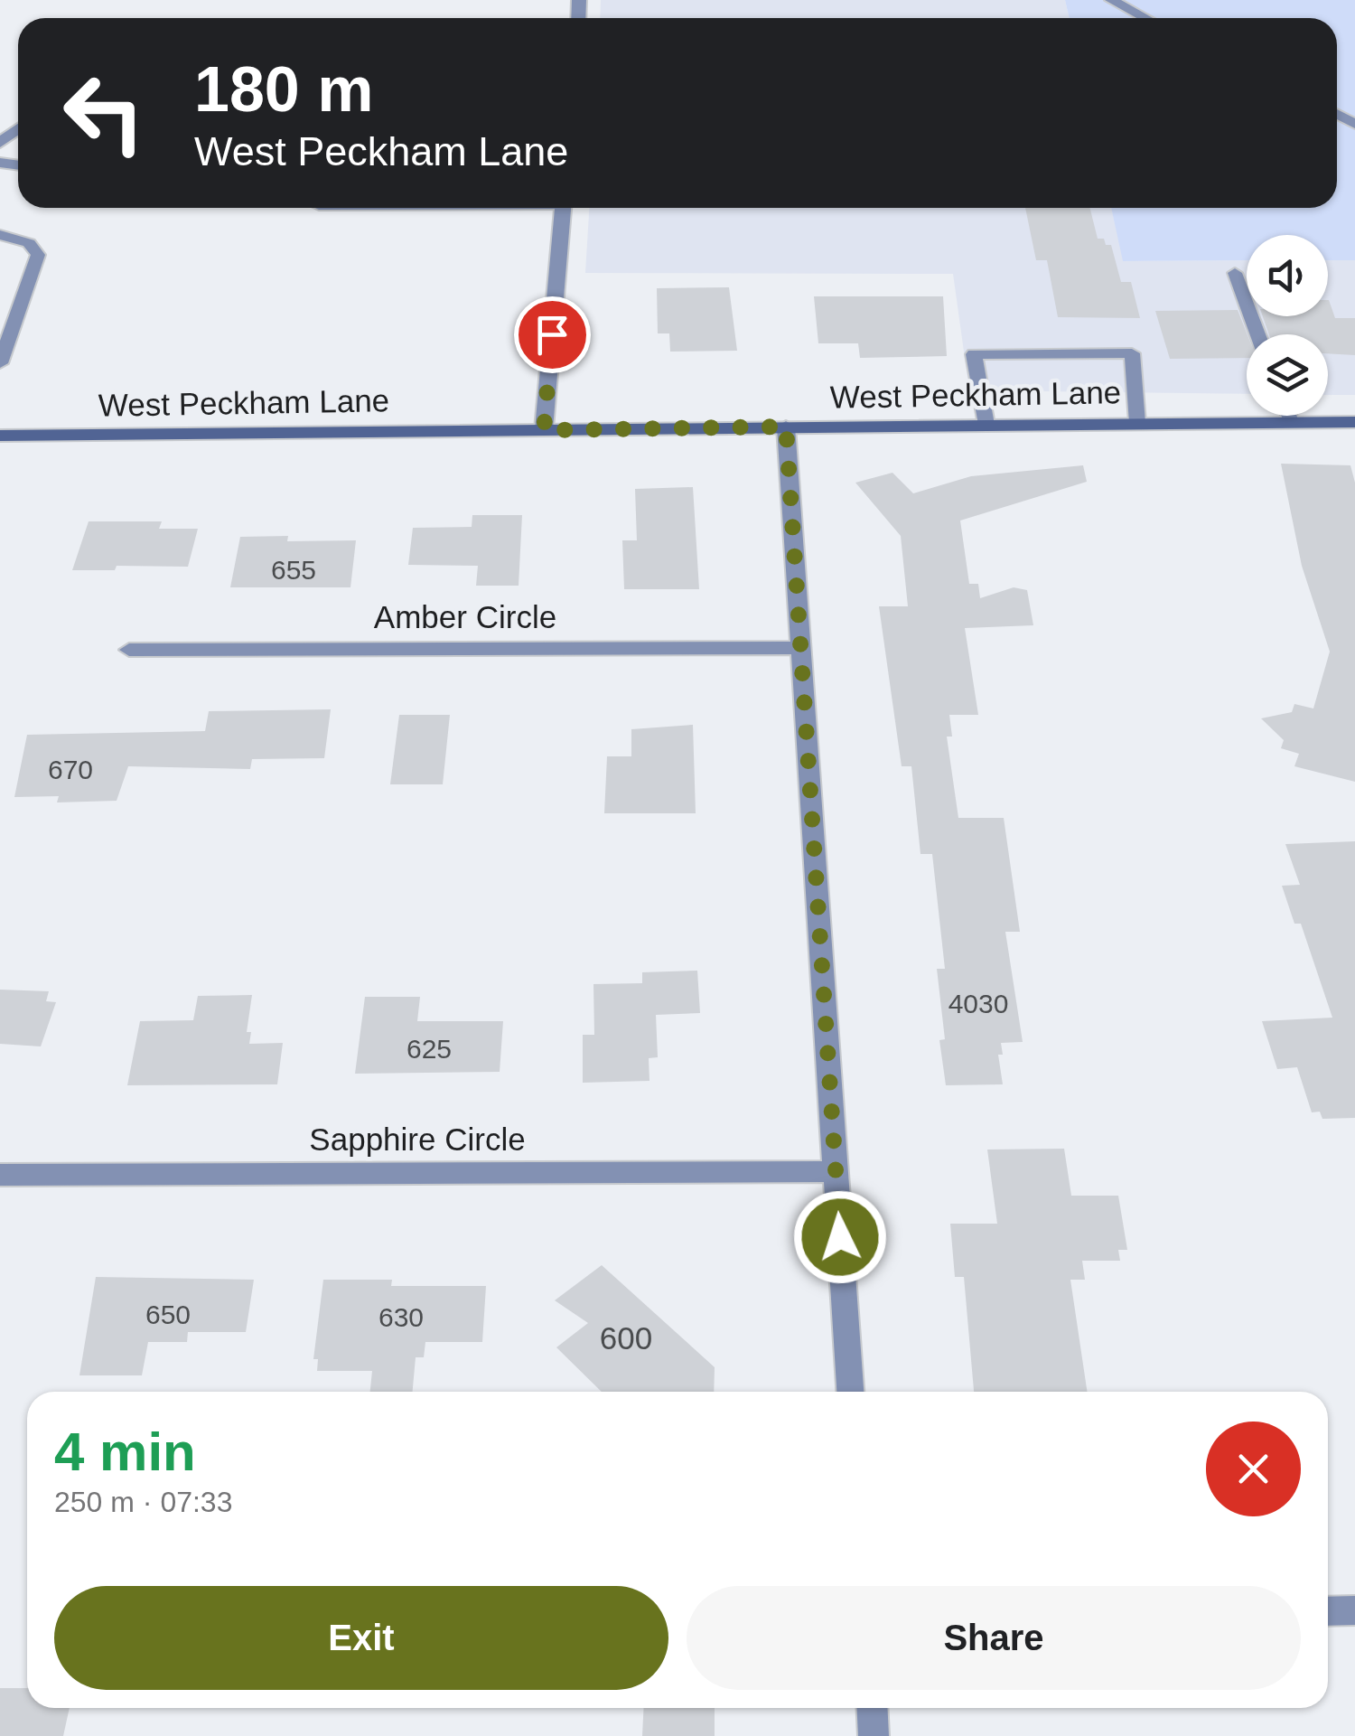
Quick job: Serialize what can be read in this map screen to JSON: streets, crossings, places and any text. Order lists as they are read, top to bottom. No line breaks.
{"streets":{"street":["West Peckham Lane","Amber Circle","Sapphire Circle"]},"house_numbers":["655","670","4030","625","650","630","600"],"page":{"turn":["180 m","West Peckham Lane"],"heading":["4 min","250 m · 07:33"],"buttons":["Exit","Share"]}}
